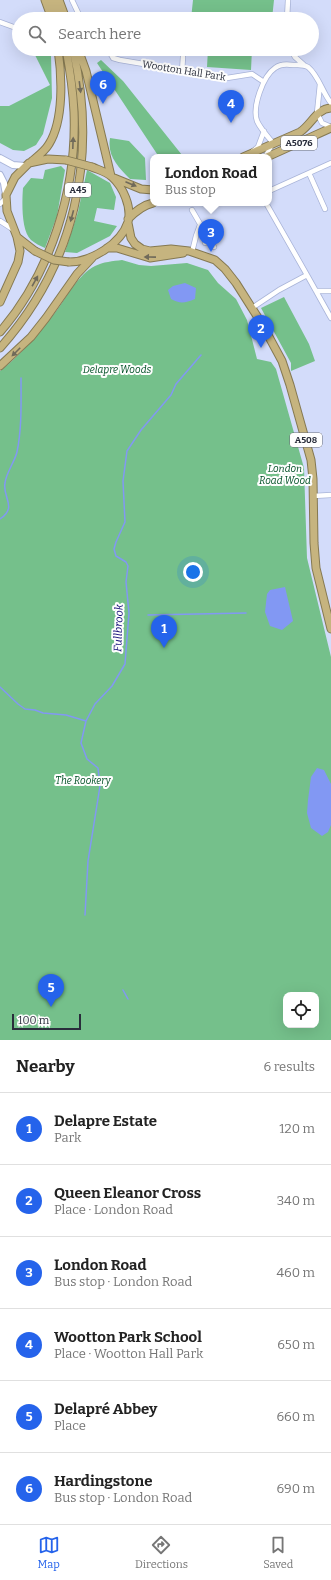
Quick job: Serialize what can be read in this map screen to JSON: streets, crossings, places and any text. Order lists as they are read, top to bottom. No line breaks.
{"streets":{"highway":["A5076","A45","A508"],"street":["Wootton Hall Park"]},"crossings":[["Wootton Hall Park","A5076"]],"water":["Fullbrook"],"parks":["Delapre Woods","London Road Wood","The Rookery"],"scale_bar":"100 m","page":{"search":"Search here","pins":["6","4","3","2","1","5"],"popup":["London Road","Bus stop"],"scale":"100 m","heading":["Nearby","6 results"],"list":[{"mark":"1","name":"Delapre Estate","note":"Park","value":"120 m"},{"mark":"2","name":"Queen Eleanor Cross","note":"Place · London Road","value":"340 m"},{"mark":"3","name":"London Road","note":"Bus stop · London Road","value":"460 m"},{"mark":"4","name":"Wootton Park School","note":"Place · Wootton Hall Park","value":"650 m"},{"mark":"5","name":"Delapré Abbey","note":"Place","value":"660 m"},{"mark":"6","name":"Hardingstone","note":"Bus stop · London Road","value":"690 m"}],"nav":["Map","Directions","Saved"]}}
